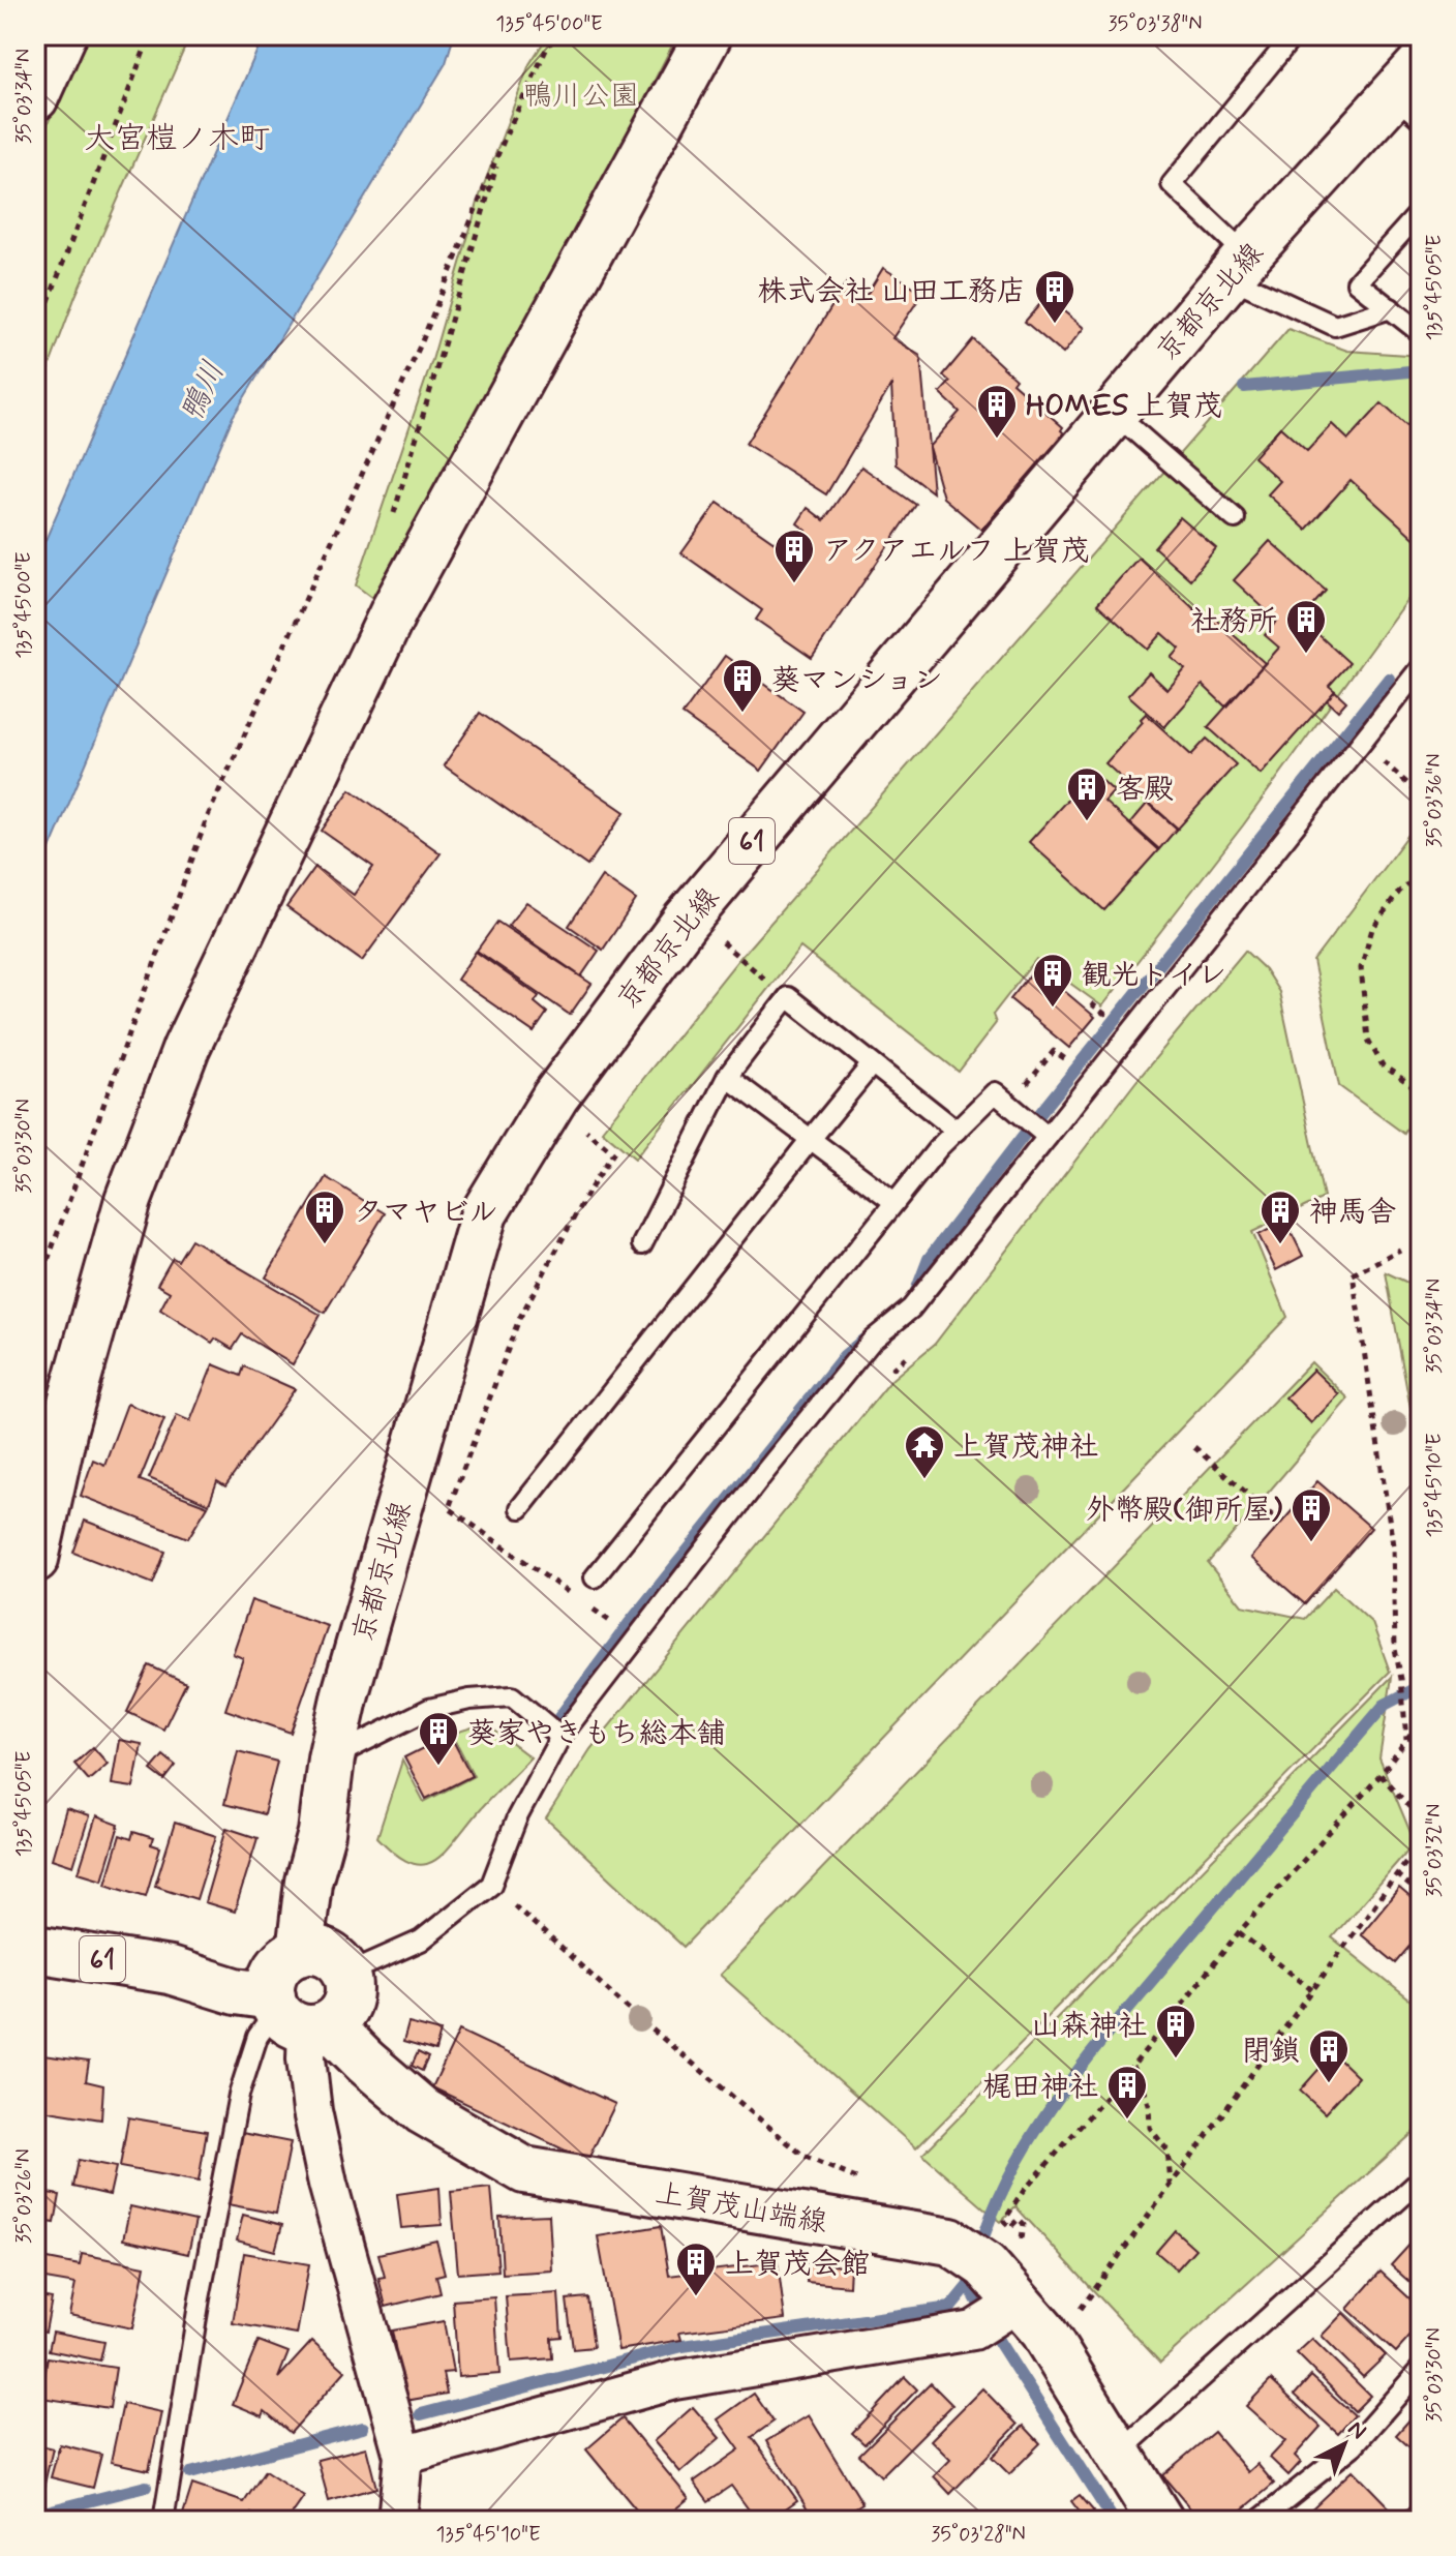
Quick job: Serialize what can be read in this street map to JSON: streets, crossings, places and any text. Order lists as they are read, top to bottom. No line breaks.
{"streets":{"main road":["京都京北線","61","上賀茂山端線"]},"crossings":[["京都京北線","61"],["京都京北線","上賀茂山端線"],["61","上賀茂山端線"]],"districts":["大宮榿ノ木町"],"water":["鴨川"],"parks":["鴨川公園"],"places":{"building":["株式会社 山田工務店","HOMES 上賀茂","アクアエルフ 上賀茂","社務所","葵マンション","客殿","観光トイレ","タマヤビル","神馬舎","外幣殿(御所屋)","葵家やきもち総本舗","山森神社","閉鎖","梶田神社","上賀茂会館"],"temple":["上賀茂神社"]},"north":"top right","coordinates":["135°45'00\"E","35°03'38\"N","35°03'34\"N","135°45'05\"E","35°03'36\"N","35°03'30\"N","135°45'10\"E","35°03'32\"N","35°03'26\"N","35°03'28\"N"]}
